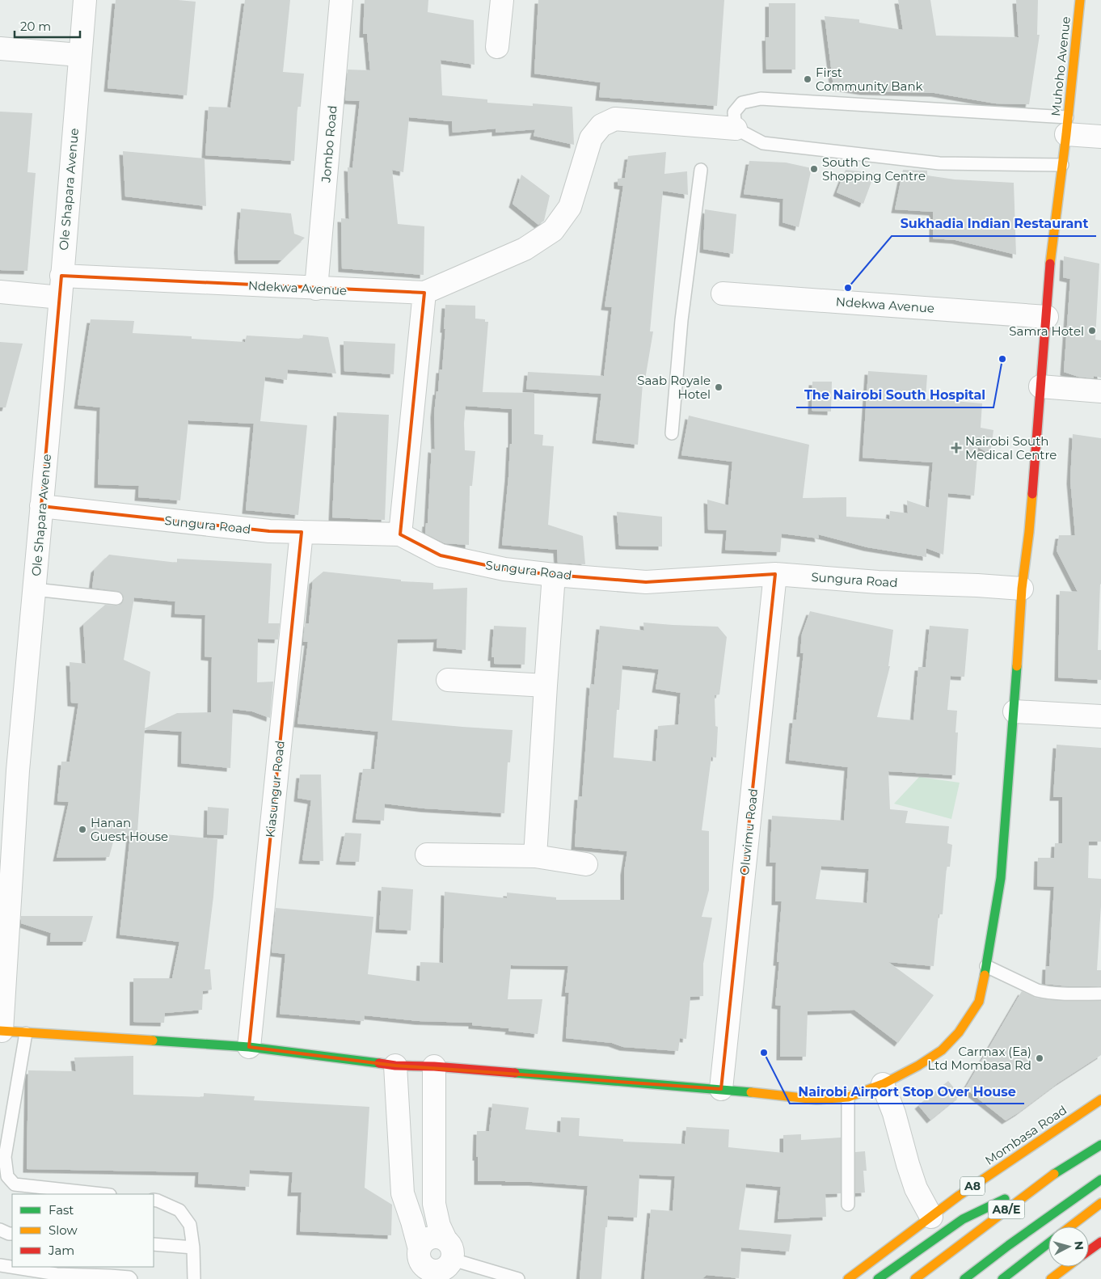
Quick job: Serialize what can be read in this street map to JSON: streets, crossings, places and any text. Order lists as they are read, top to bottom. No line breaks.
{"streets":{"main road":["Muhoho Avenue","Mombasa Road","A8","A8/E"],"street":["Jombo Road","Ole Shapara Avenue","Ndekwa Avenue","Sungura Road","Kiasungur Road","Oluvimu Road"]},"crossings":[["Muhoho Avenue","Ole Shapara Avenue"],["Muhoho Avenue","Ndekwa Avenue"],["Muhoho Avenue","Sungura Road"],["Muhoho Avenue","Kiasungur Road"],["Muhoho Avenue","Oluvimu Road"],["Jombo Road","Ndekwa Avenue"],["Ole Shapara Avenue","Ndekwa Avenue"],["Ole Shapara Avenue","Sungura Road"],["Sungura Road","Kiasungur Road"],["Sungura Road","Oluvimu Road"]],"places":{"other":["First Community Bank","South C Shopping Centre","Sukhadia Indian Restaurant","Samra Hotel","The Nairobi South Hospital","Saab Royale Hotel","Hanan Guest House","Nairobi Airport Stop Over House","Carmax (Ea) Ltd Mombasa Rd"],"health":["Nairobi South Medical Centre"]},"legend":["Fast","Slow","Jam"],"scale_bar":"20 m","north":"right"}
